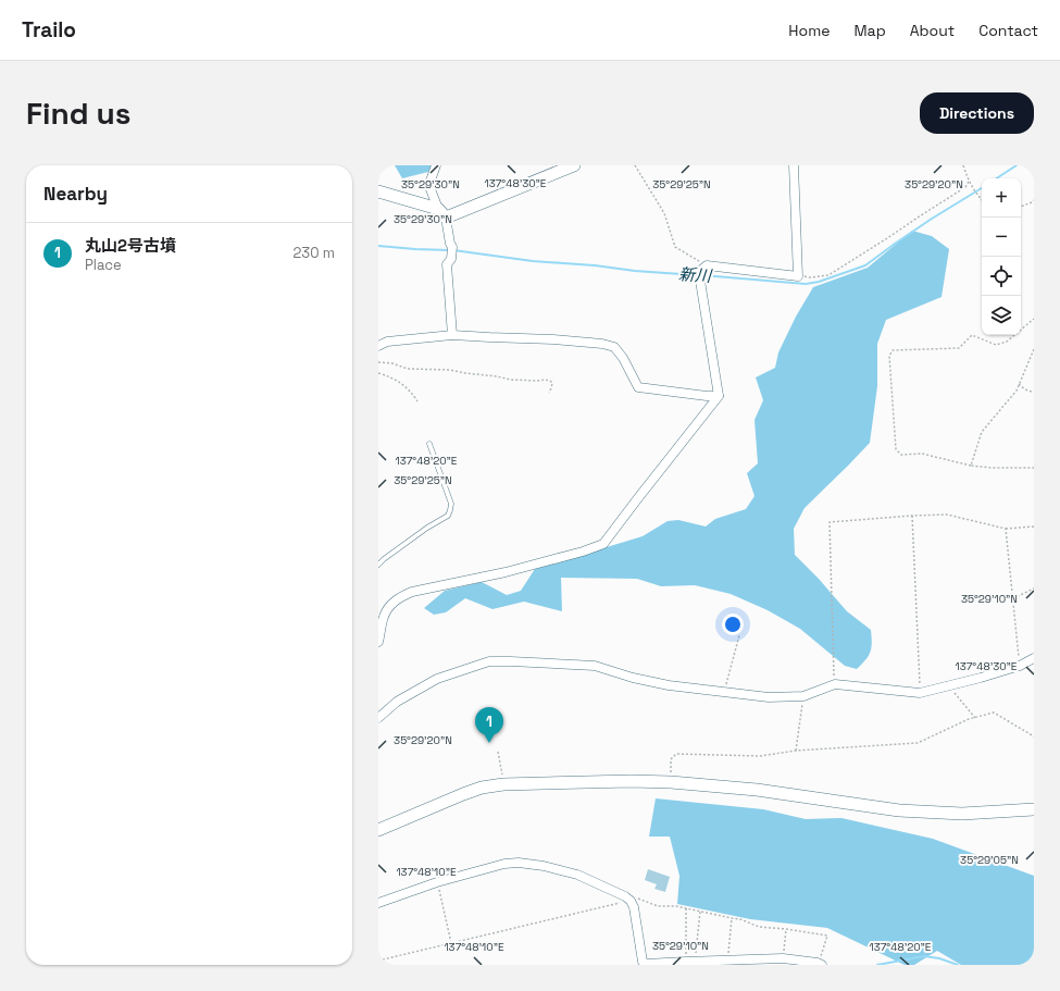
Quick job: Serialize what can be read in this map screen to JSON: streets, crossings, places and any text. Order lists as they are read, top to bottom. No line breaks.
{"water":["新川"],"page":{"header":"Trailo","nav":["Home","Map","About","Contact"],"buttons":"Directions","title":"Find us","heading":"Nearby","map_buttons":["+","−"],"list":[{"mark":"1","name":"丸山2号古墳","note":"Place","value":"230 m"}],"pins":"1"},"coordinates":["137°48'30\"E","35°29'30\"N","35°29'25\"N","35°29'20\"N","137°48'20\"E","35°29'10\"N","35°29'05\"N","137°48'10\"E"]}
